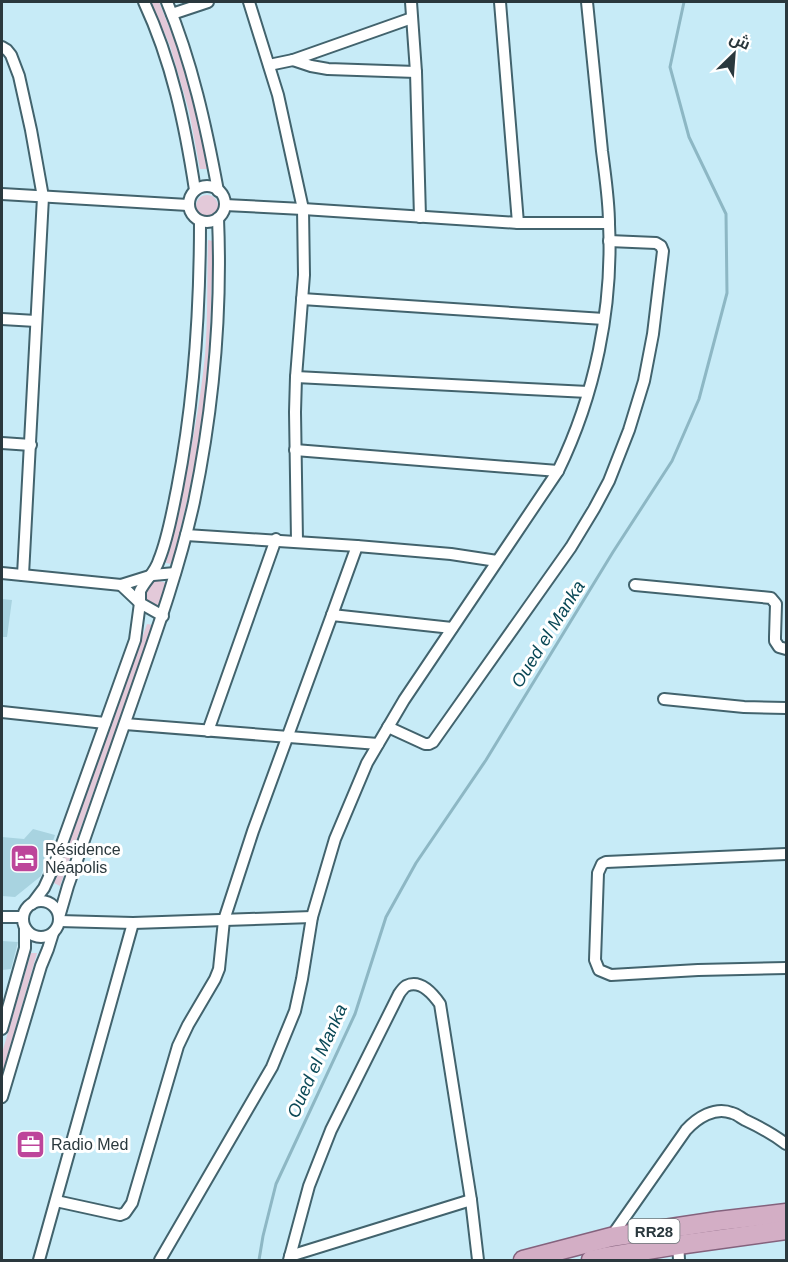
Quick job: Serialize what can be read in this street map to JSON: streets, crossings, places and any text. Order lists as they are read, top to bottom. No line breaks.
{"streets":{"main road":["RR28"]},"water":["Oued el Manka"],"places":{"hotel":["Résidence Néapolis"],"office":["Radio Med"]},"north":"top right"}
